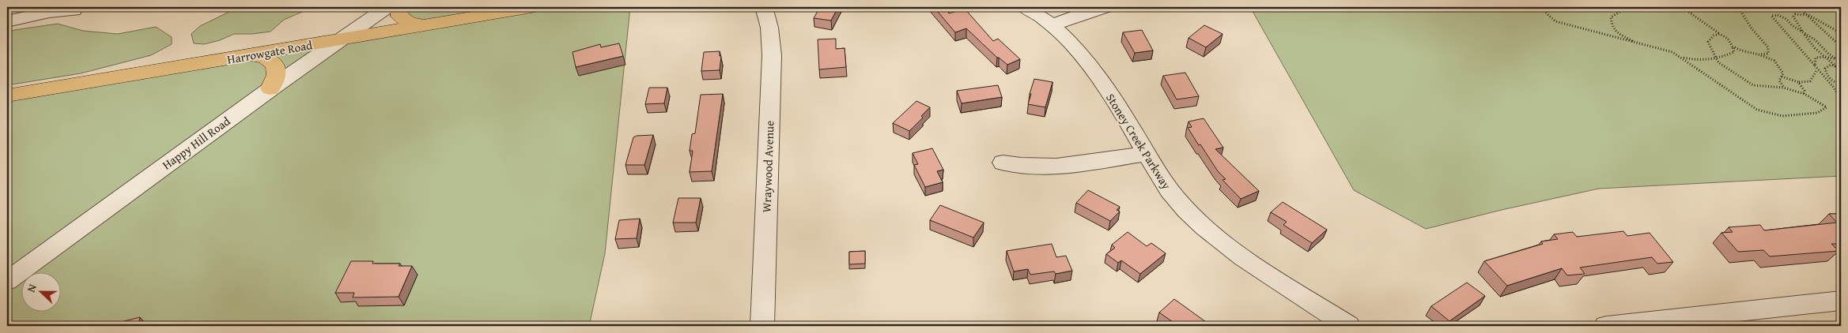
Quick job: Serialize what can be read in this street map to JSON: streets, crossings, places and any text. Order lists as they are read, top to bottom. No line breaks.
{"streets":{"main road":["Harrowgate Road"],"street":["Stoney Creek Parkway","Happy Hill Road","Wraywood Avenue"]},"crossings":[["Harrowgate Road","Happy Hill Road"]],"north":"left"}
